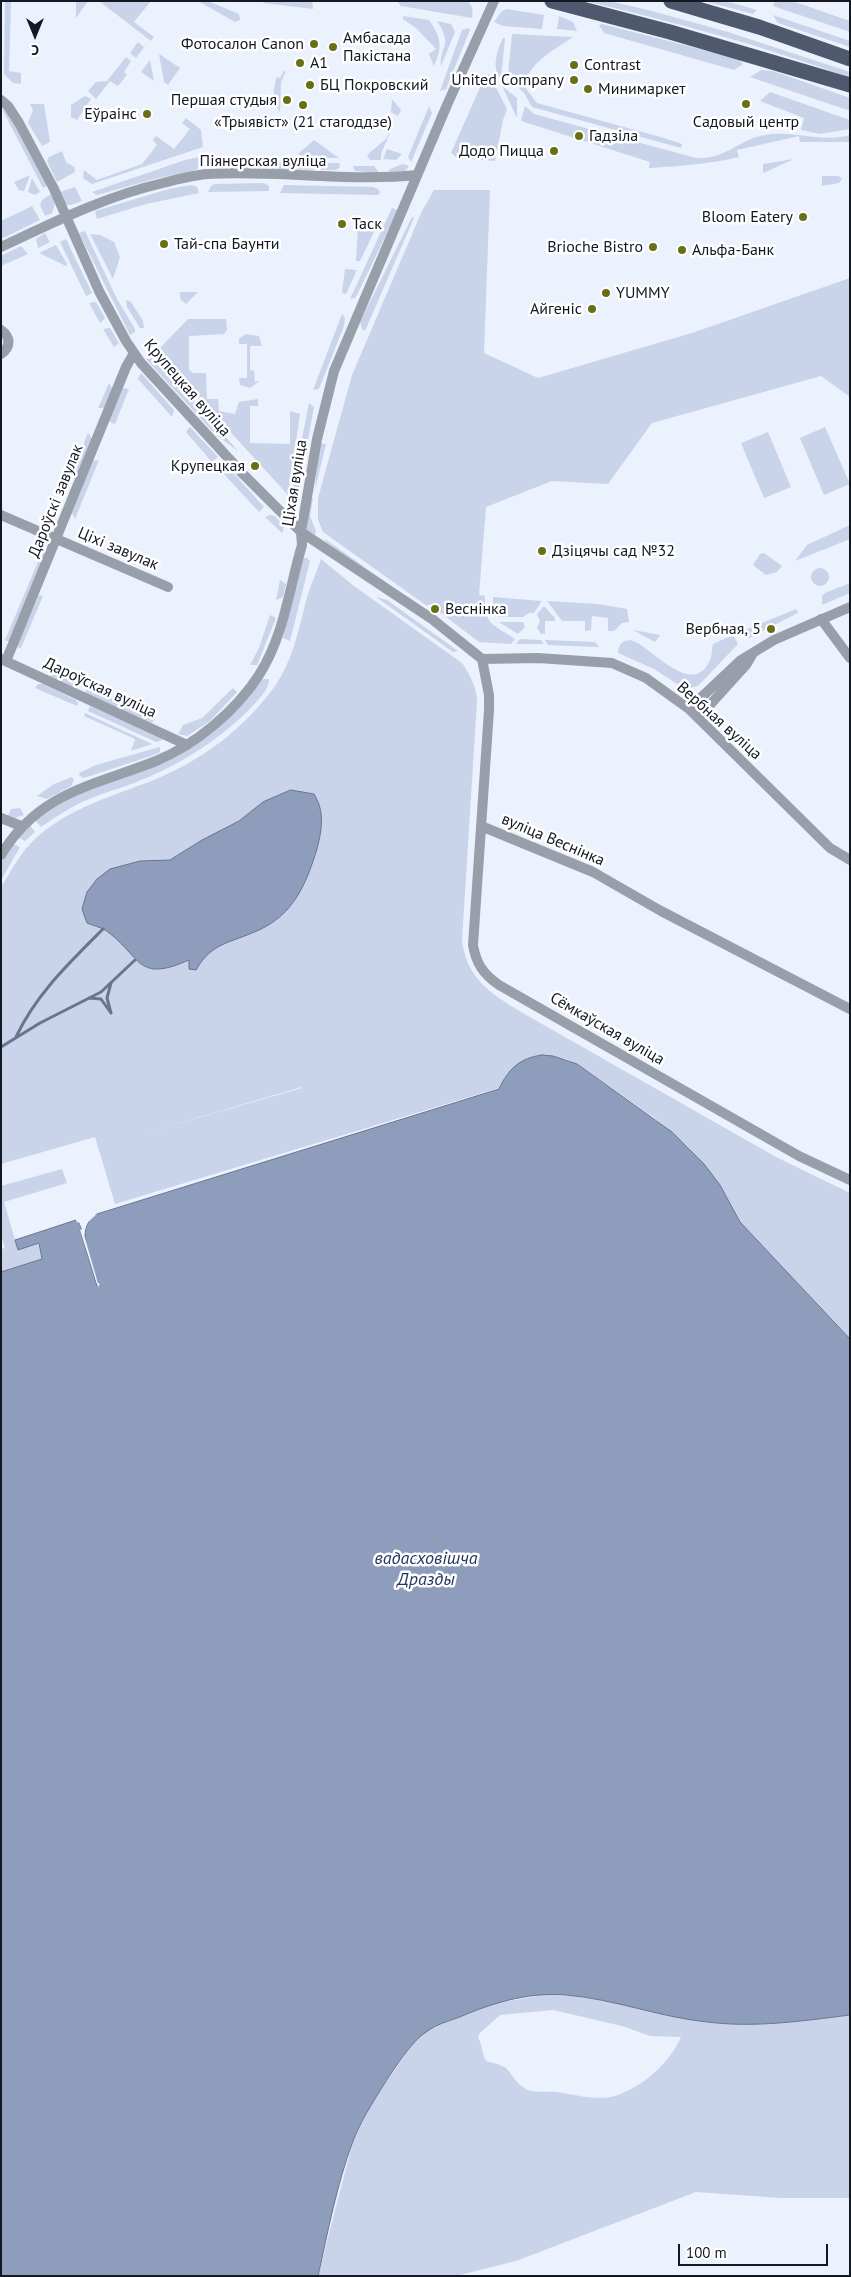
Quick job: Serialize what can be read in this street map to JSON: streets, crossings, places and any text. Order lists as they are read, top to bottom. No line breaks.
{"streets":{"street":["Піянерская вуліца","Крупецкая вуліца","Ціхая вуліца","Дароўскі завулак","Ціхі завулак","Дароўская вуліца","Вербная вуліца","вуліца Веснінка","Сёмкаўская вуліца"]},"crossings":[["Піянерская вуліца","Крупецкая вуліца"],["Піянерская вуліца","Ціхая вуліца"],["Крупецкая вуліца","Ціхая вуліца"],["Крупецкая вуліца","Дароўскі завулак"],["Ціхая вуліца","Дароўская вуліца"],["Дароўскі завулак","Ціхі завулак"],["Дароўскі завулак","Дароўская вуліца"],["Вербная вуліца","вуліца Веснінка"],["вуліца Веснінка","Сёмкаўская вуліца"]],"water":["вадасховішча Дразды"],"places":["Фотосалон Canon","Амбасада Пакістана","A1","Contrast","United Company","БЦ Покровский","Минимаркет","Першая студыя","Садовый центр","«Трыявіст» (21 стагоддзе)","Еўраінс","Гадзіла","Додо Пицца","Bloom Eatery","Таск","Тай-спа Баунти","Brioche Bistro","Альфа-Банк","YUMMY","Айгеніс","Крупецкая","Дзіцячы сад №32","Веснінка","Вербная, 5"],"scale_bar":"100 m","north":"bottom"}
